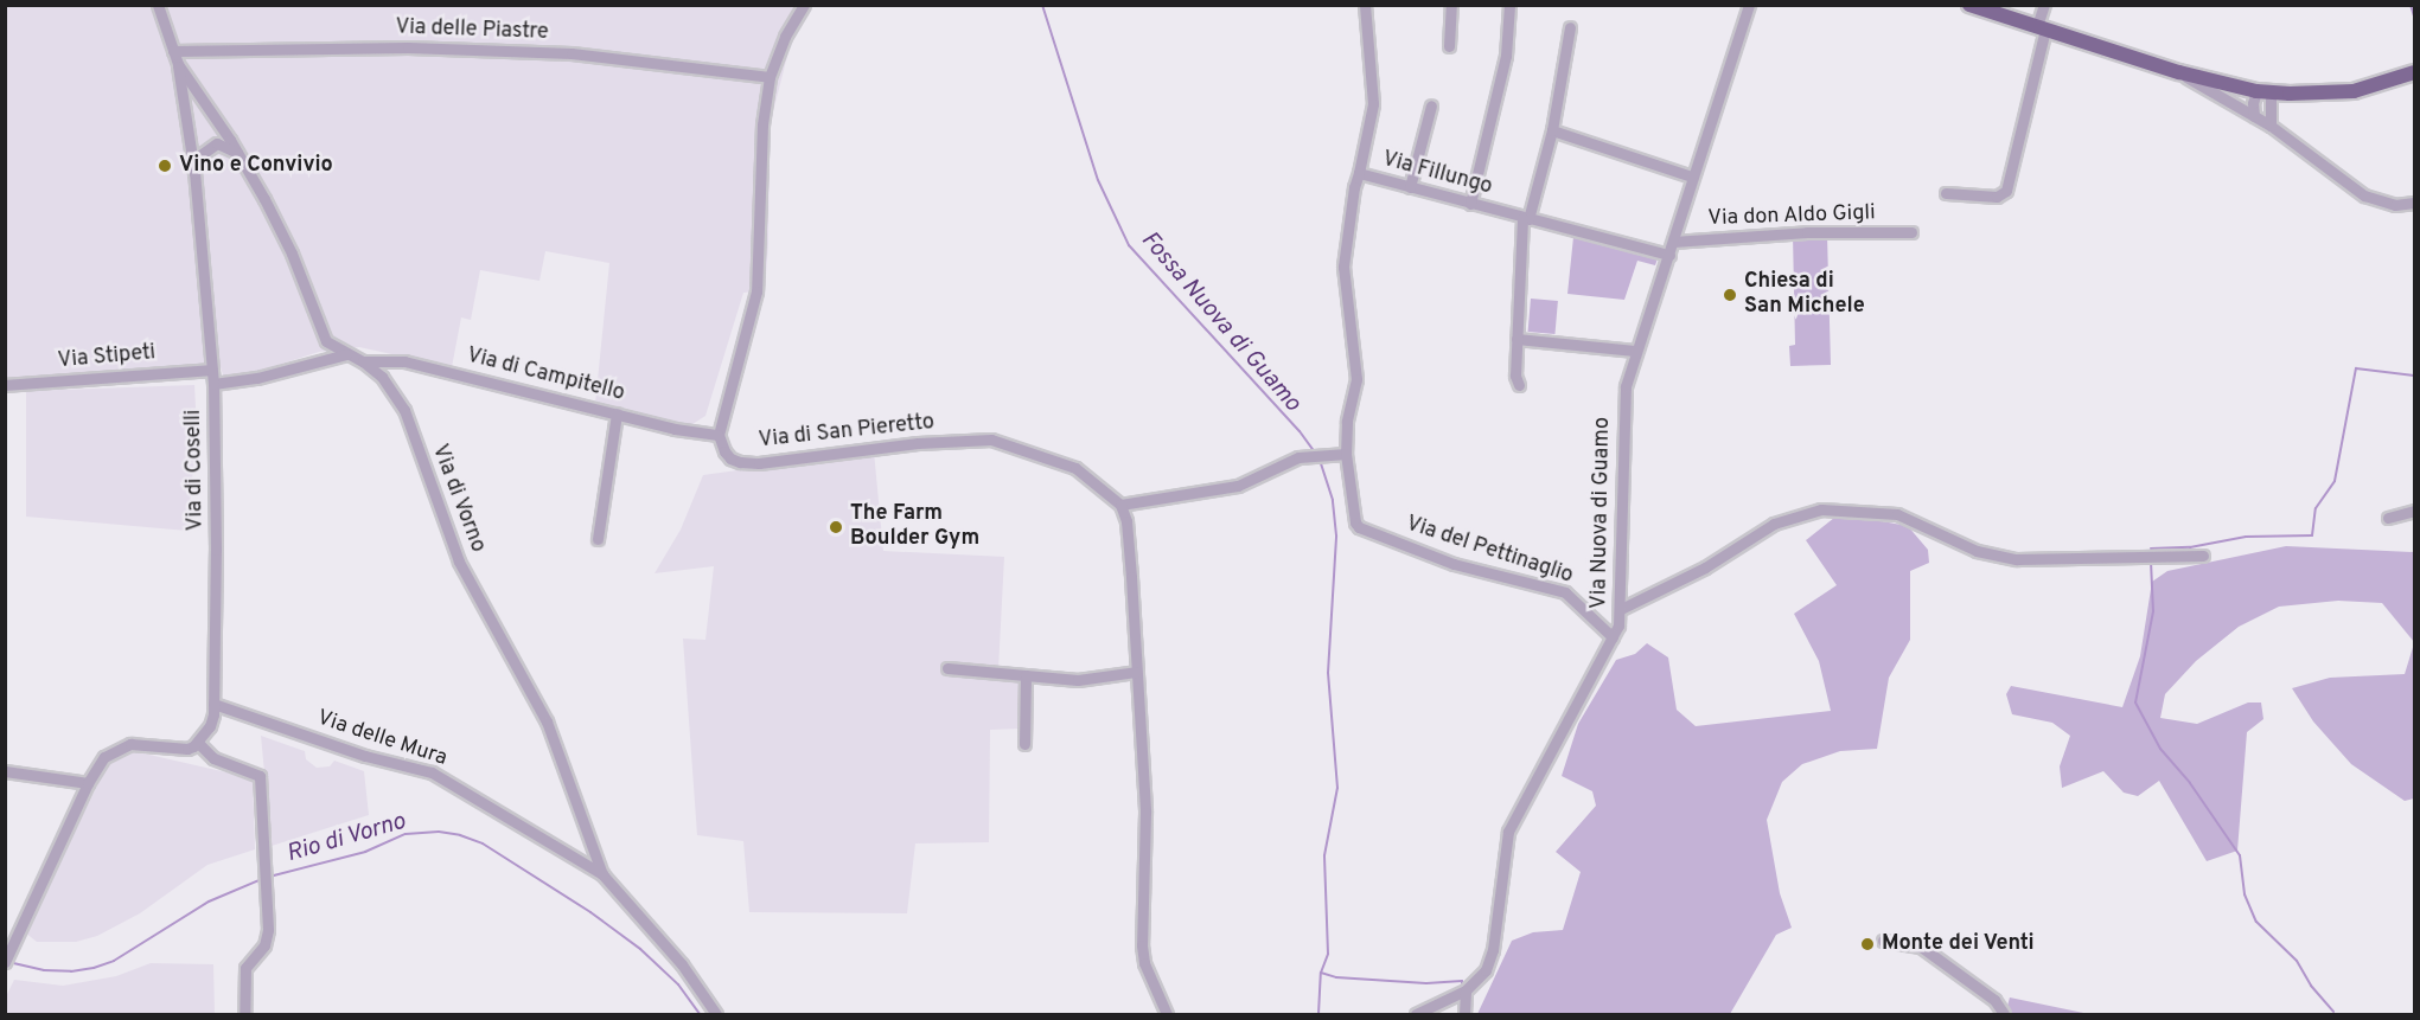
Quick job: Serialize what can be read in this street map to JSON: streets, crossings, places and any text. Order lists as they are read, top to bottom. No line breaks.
{"streets":{"street":["Via delle Piastre","Via Fillungo","Via don Aldo Gigli","Via Stipeti","Via di Campitello","Via di San Pieretto","Via di Coselli","Via di Vorno","Via Nuova di Guamo","Via del Pettinaglio","Via delle Mura"]},"crossings":[["Via delle Piastre","Via di Vorno"],["Via Fillungo","Via Nuova di Guamo"],["Via Fillungo","Via del Pettinaglio"],["Via don Aldo Gigli","Via Nuova di Guamo"],["Via Stipeti","Via di Coselli"],["Via di Campitello","Via di San Pieretto"],["Via di Campitello","Via di Vorno"],["Via di Coselli","Via di Vorno"],["Via di Coselli","Via delle Mura"],["Via di Vorno","Via delle Mura"],["Via Nuova di Guamo","Via del Pettinaglio"]],"water":["Fossa Nuova di Guamo","Rio di Vorno"],"places":["Vino e Convivio","Chiesa di San Michele","The Farm Boulder Gym","Monte dei Venti"]}
